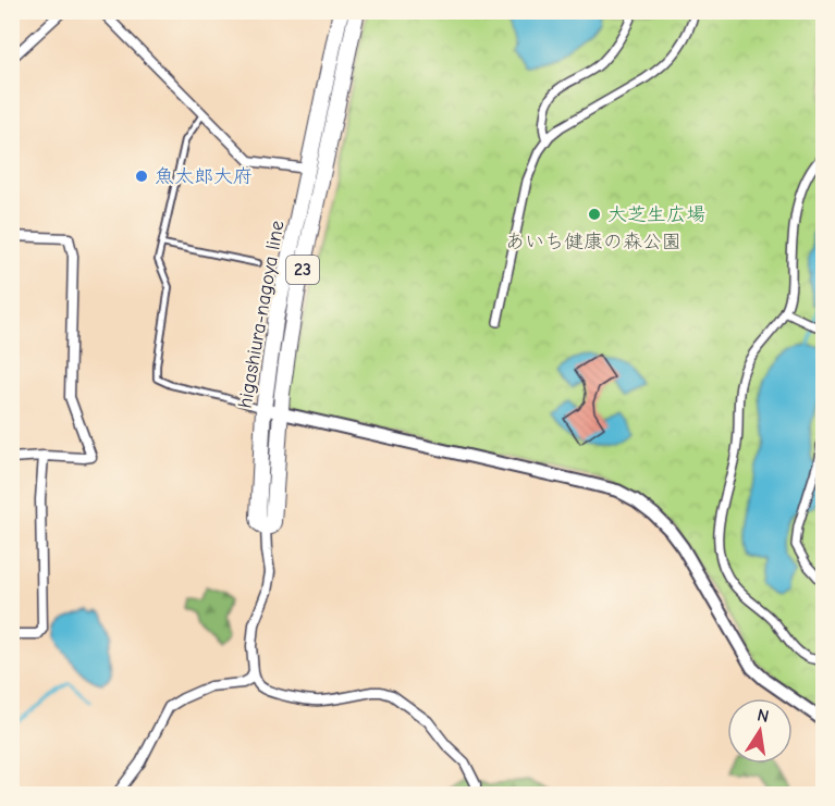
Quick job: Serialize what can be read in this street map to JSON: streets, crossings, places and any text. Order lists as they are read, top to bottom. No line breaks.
{"streets":{"main road":["23","higashiura-nagoya line"]},"parks":["あいち健康の森公園"],"places":["魚太郎大府","大芝生広場"],"north":"top"}
